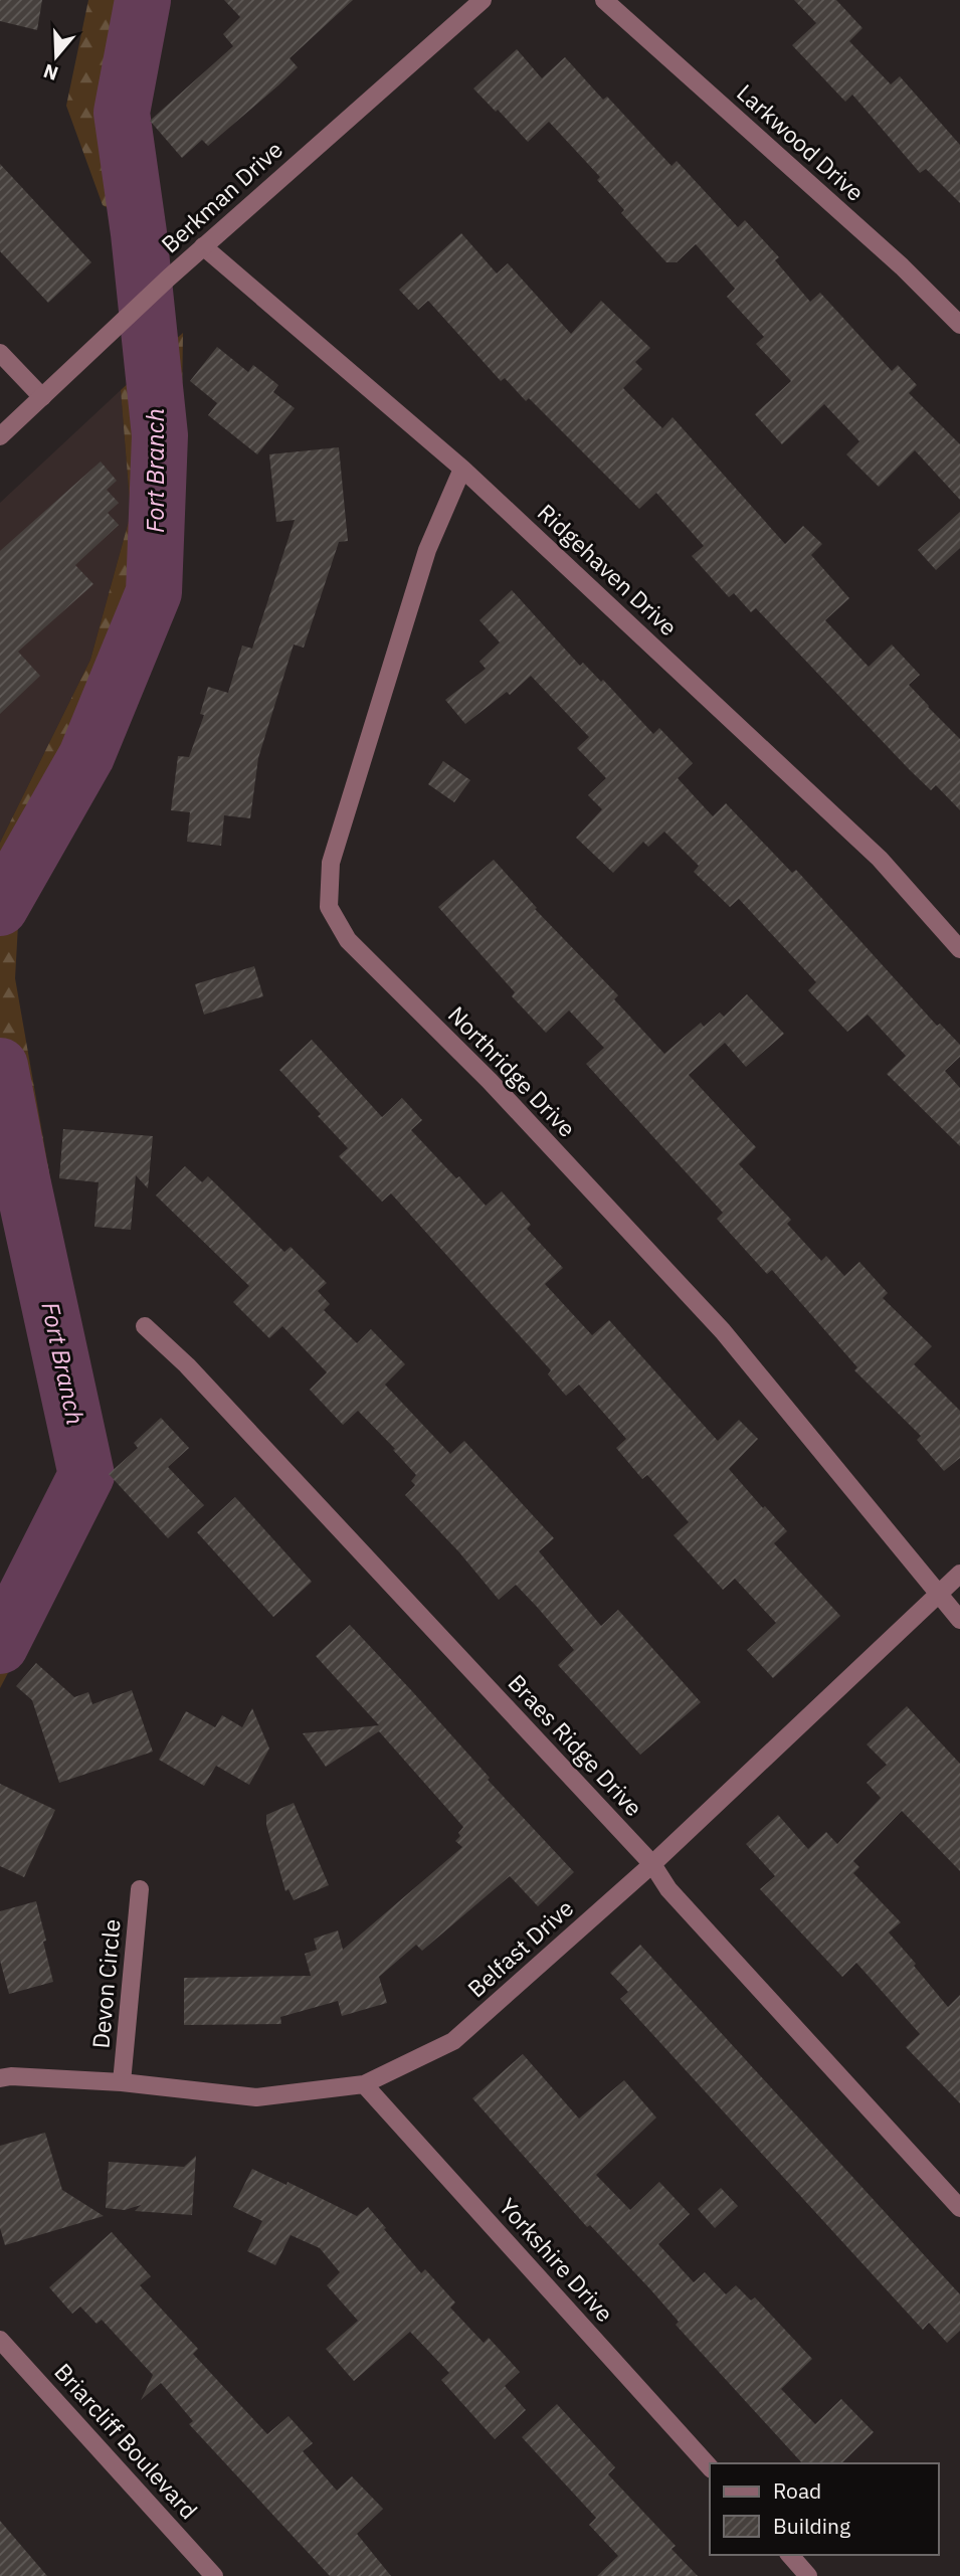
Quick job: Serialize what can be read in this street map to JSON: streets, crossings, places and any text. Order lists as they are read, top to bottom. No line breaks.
{"streets":{"street":["Larkwood Drive","Berkman Drive","Ridgehaven Drive","Northridge Drive","Braes Ridge Drive","Belfast Drive","Devon Circle","Yorkshire Drive","Briarcliff Boulevard"]},"crossings":[["Berkman Drive","Ridgehaven Drive"],["Ridgehaven Drive","Northridge Drive"],["Northridge Drive","Belfast Drive"],["Braes Ridge Drive","Belfast Drive"],["Belfast Drive","Devon Circle"],["Belfast Drive","Yorkshire Drive"]],"water":["Fort Branch"],"legend":["Road","Building"],"north":"bottom"}
